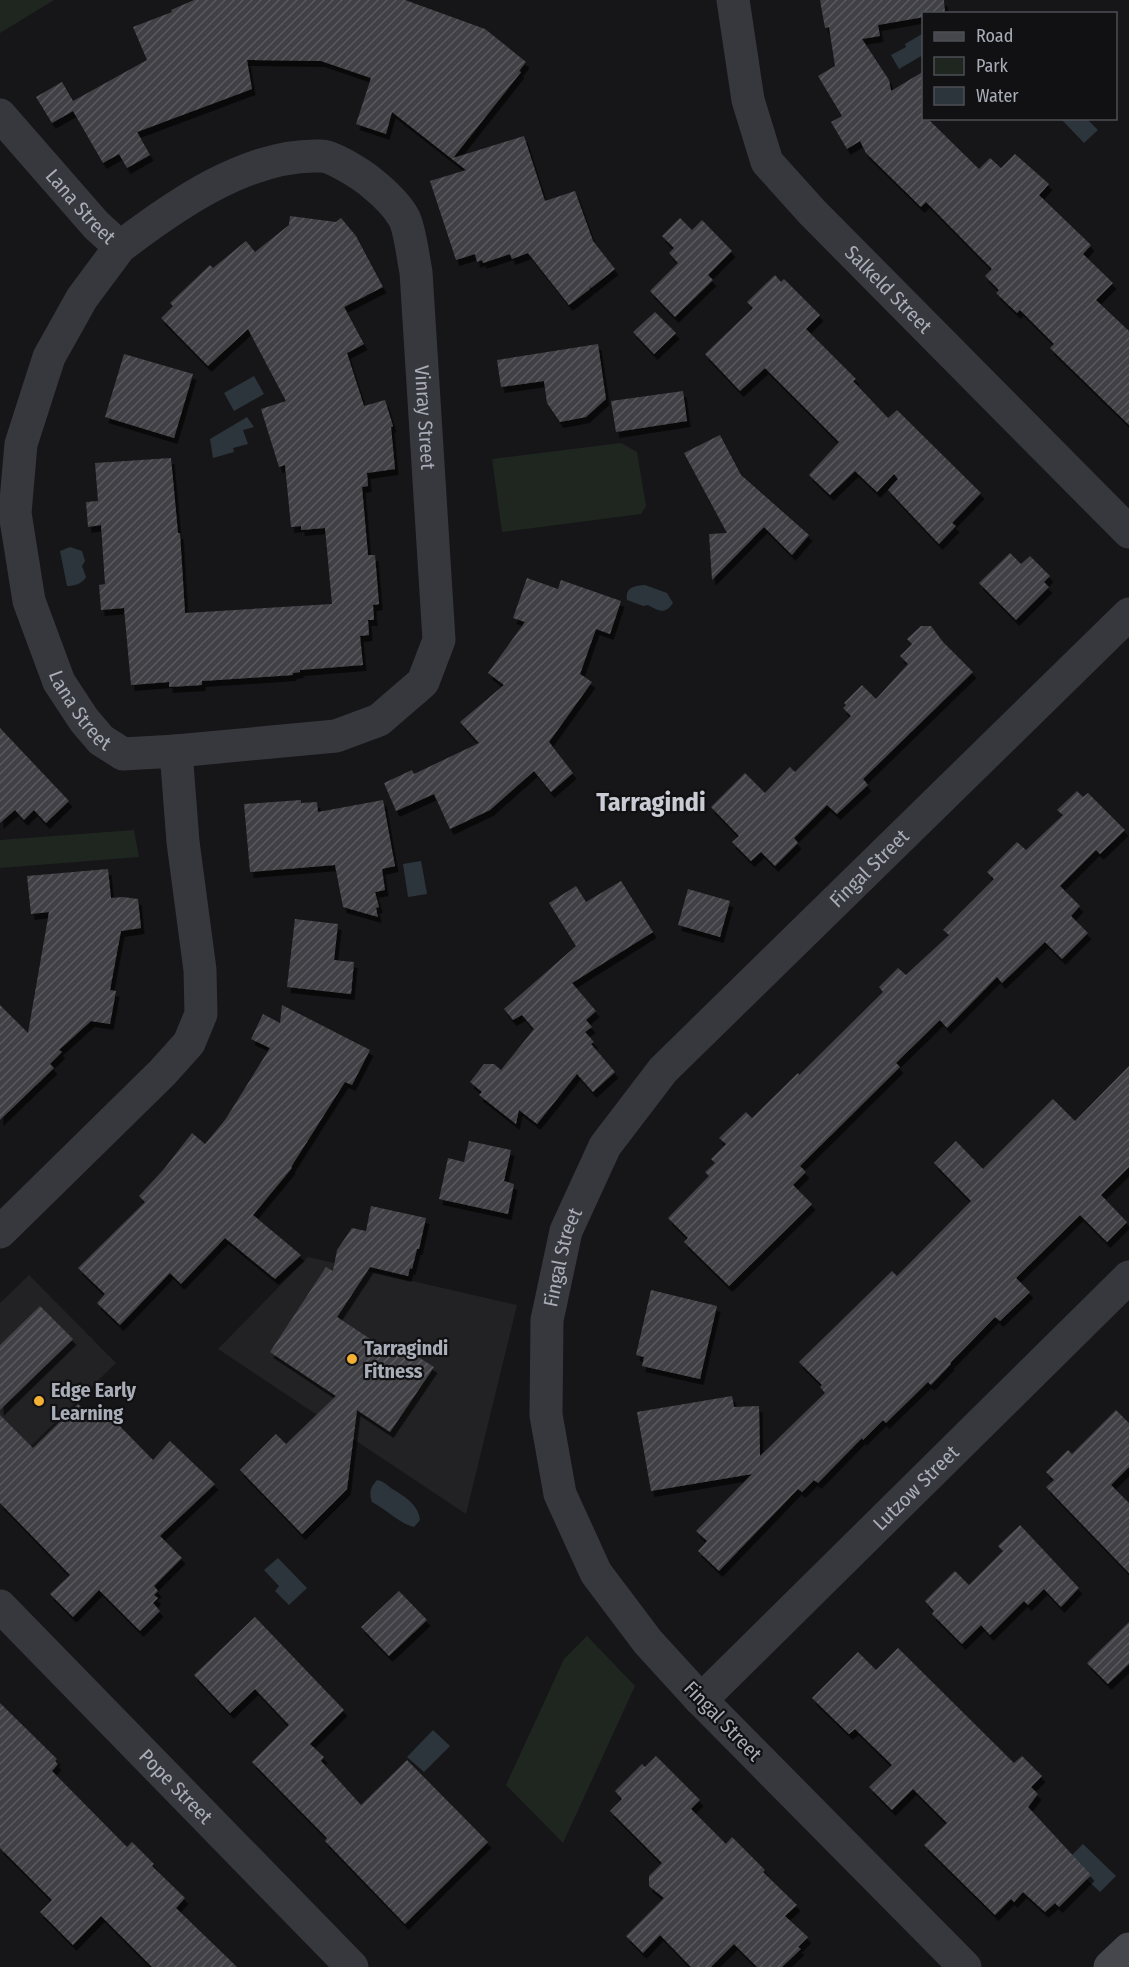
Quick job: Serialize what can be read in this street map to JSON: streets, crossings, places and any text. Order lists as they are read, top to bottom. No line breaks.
{"streets":{"street":["Lana Street","Salkeld Street","Vinray Street","Fingal Street","Lutzow Street","Pope Street"]},"crossings":[["Lana Street","Vinray Street"],["Fingal Street","Lutzow Street"]],"districts":["Tarragindi"],"places":["Tarragindi Fitness","Edge Early Learning"],"legend":["Road","Park","Water"]}
